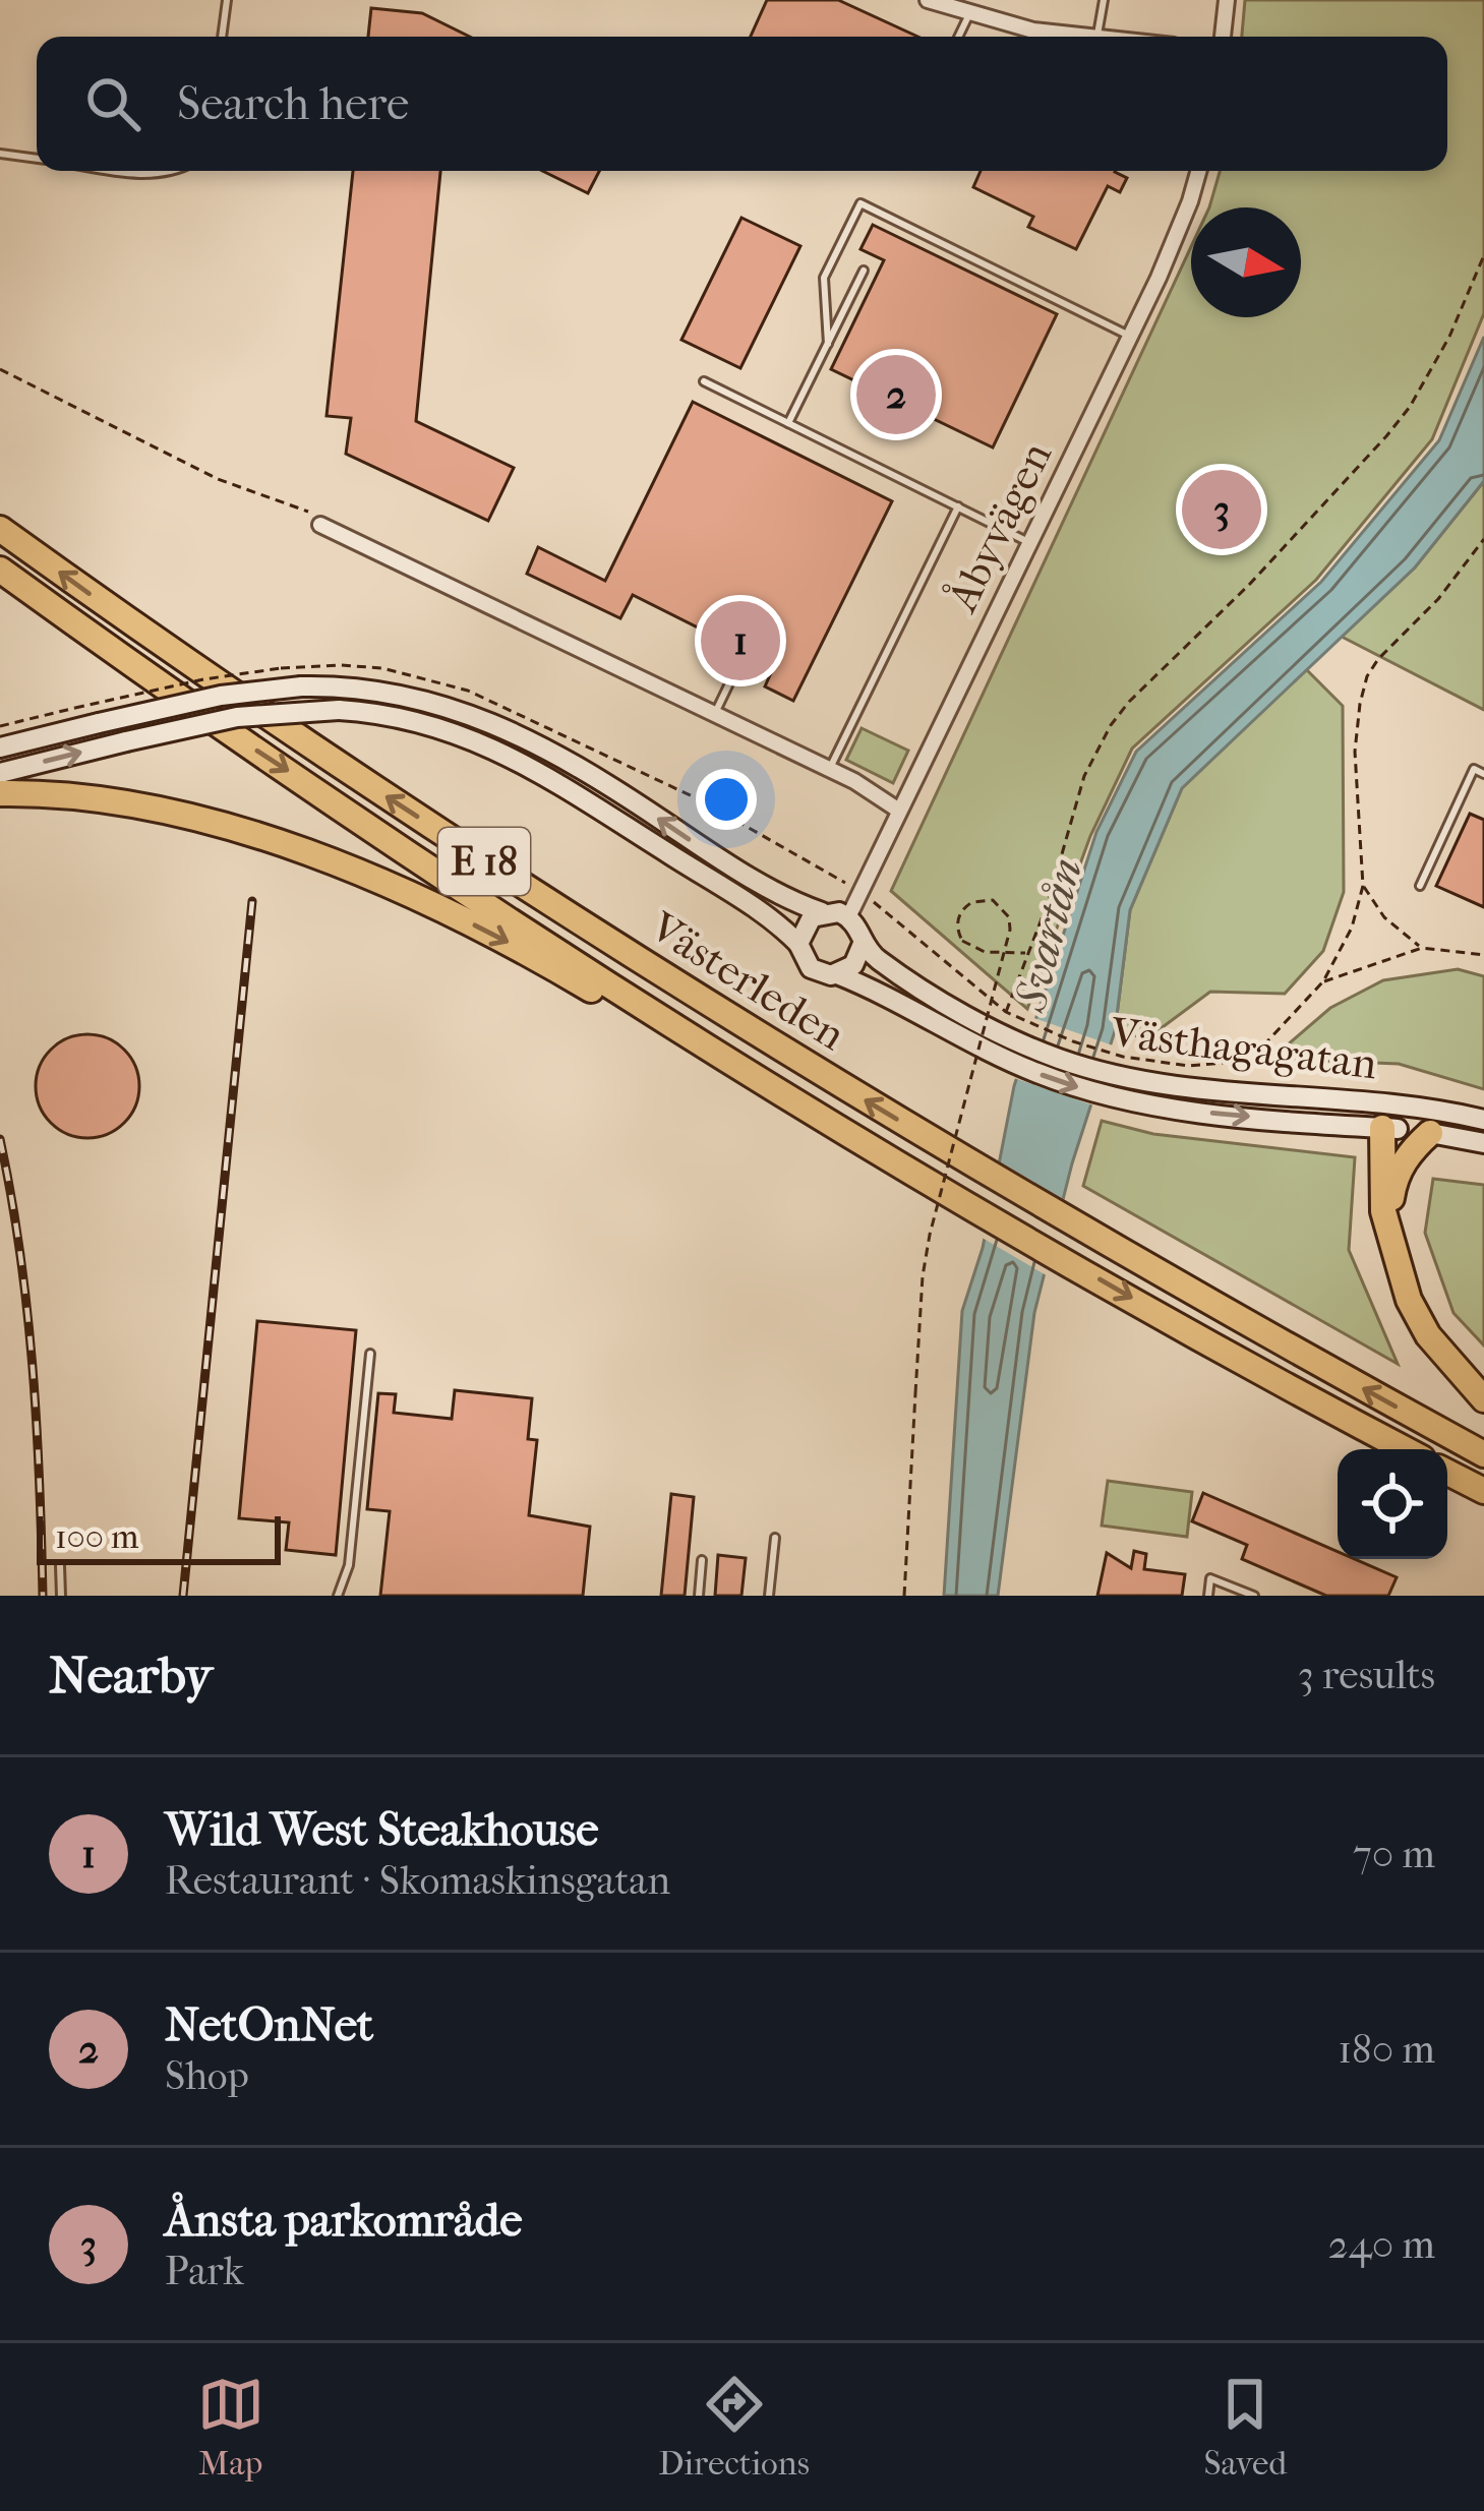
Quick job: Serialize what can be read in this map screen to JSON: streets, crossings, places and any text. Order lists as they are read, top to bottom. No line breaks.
{"streets":{"highway":["E 18","Västerleden"],"main road":["Västhagagatan"],"street":["Åbyvägen"]},"crossings":[["Åbyvägen","Västhagagatan"],["E 18","Västerleden"]],"water":["Svartån"],"scale_bar":"100 m","north":"right","page":{"search":"Search here","pins":["2","3","1"],"scale":"100 m","heading":["Nearby","3 results"],"list":[{"mark":"1","name":"Wild West Steakhouse","note":"Restaurant · Skomaskinsgatan","value":"70 m"},{"mark":"2","name":"NetOnNet","note":"Shop","value":"180 m"},{"mark":"3","name":"Ånsta parkområde","note":"Park","value":"240 m"}],"nav":["Map","Directions","Saved"]}}
